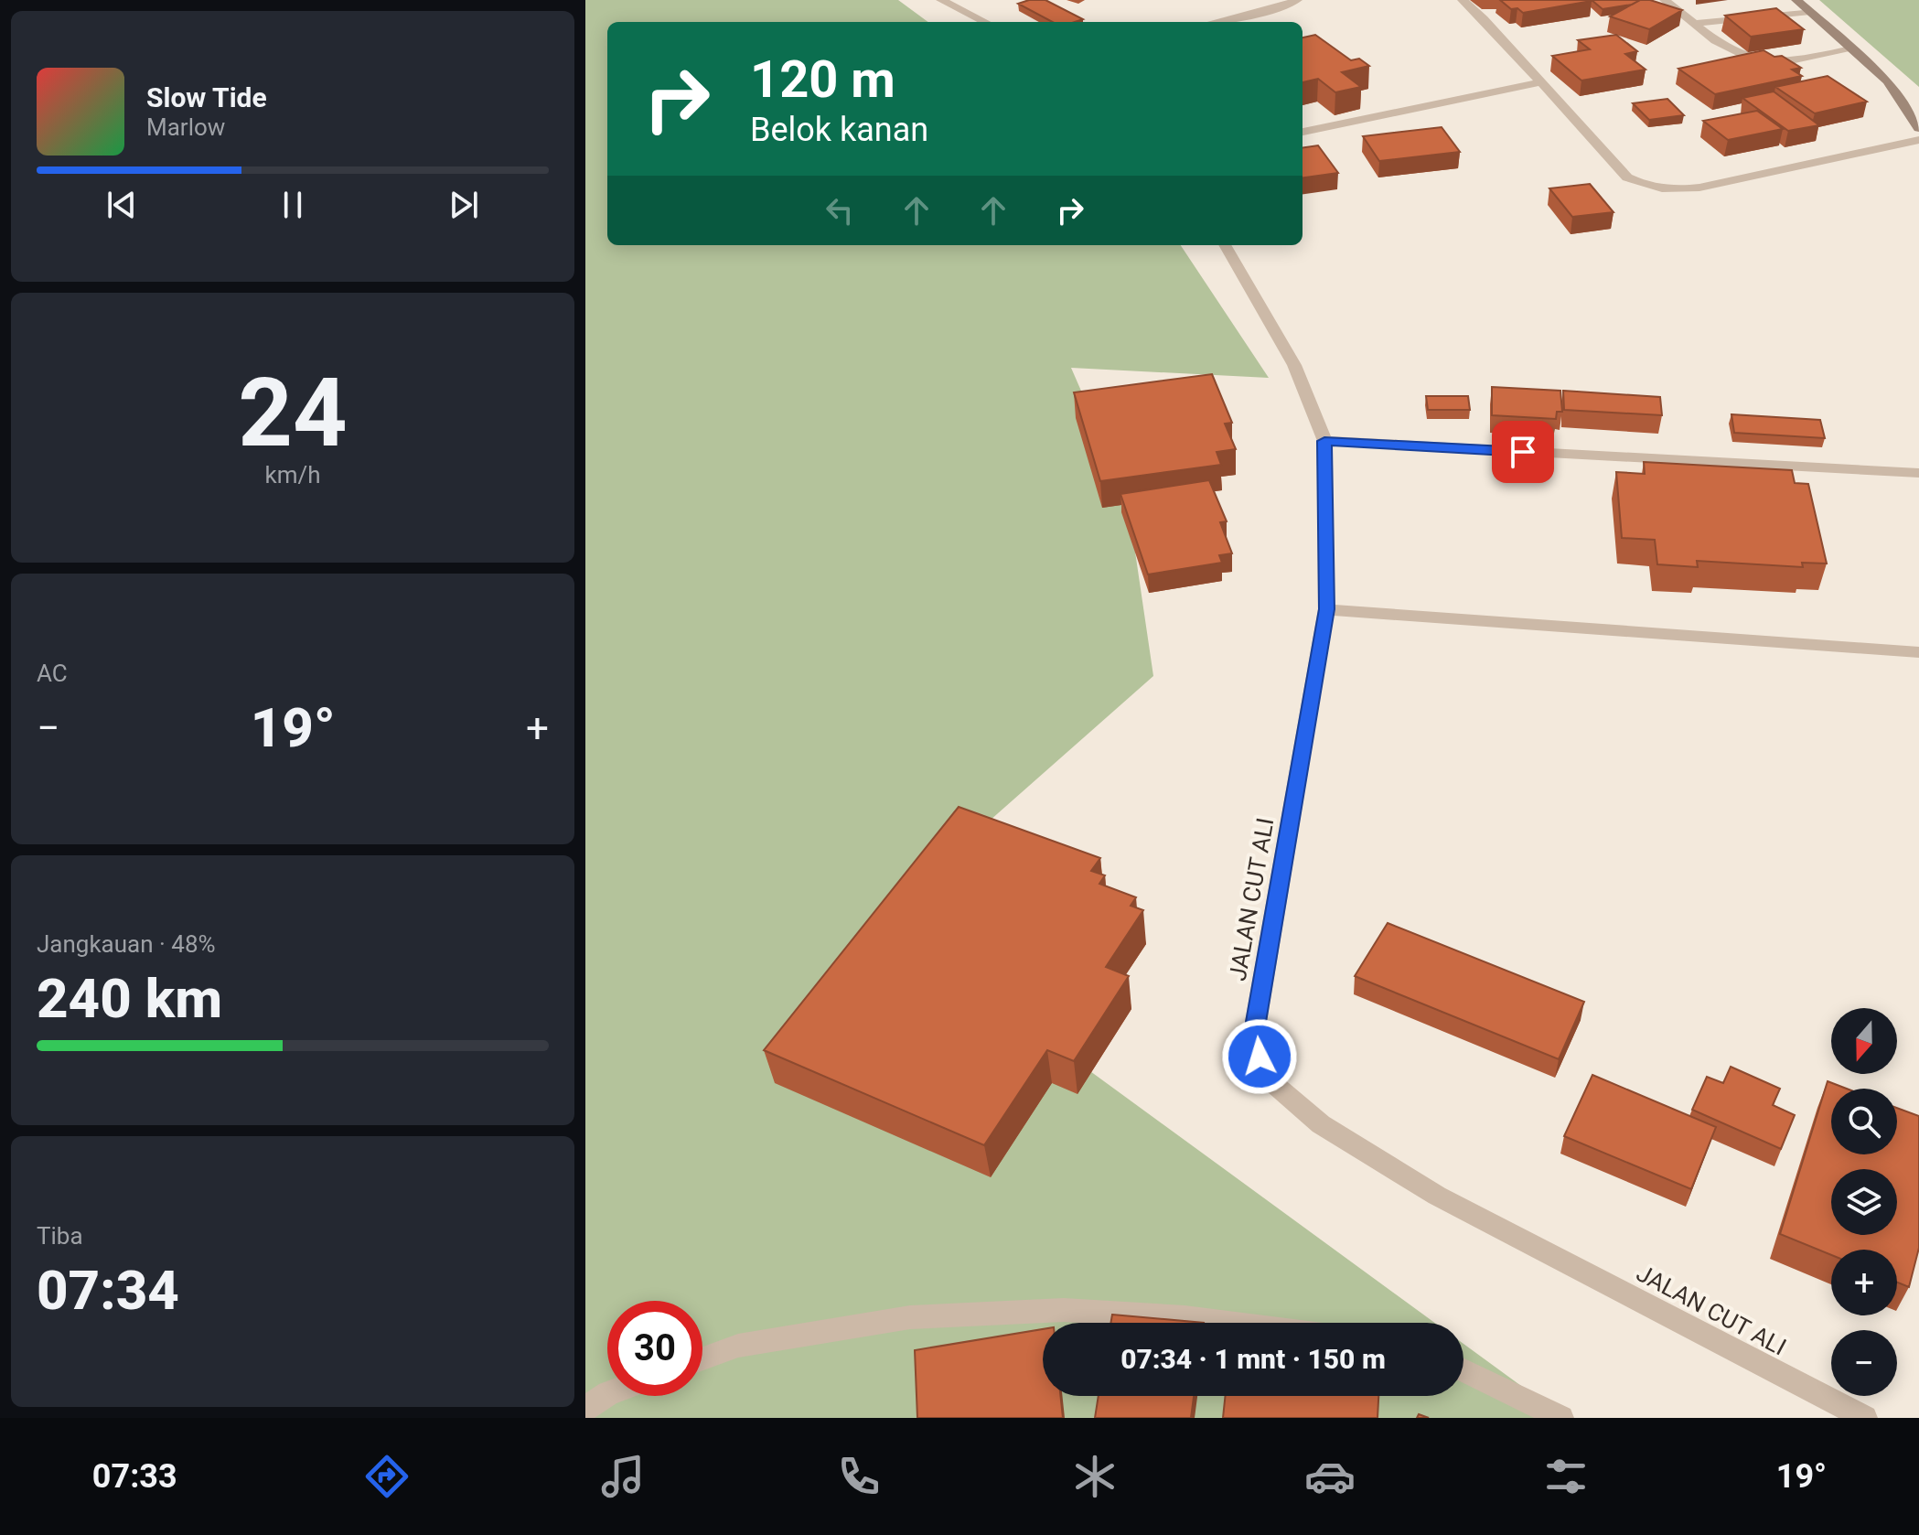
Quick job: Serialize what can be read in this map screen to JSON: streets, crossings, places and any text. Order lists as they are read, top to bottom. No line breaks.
{"streets":{"street":["JALAN CUT ALI"]},"north":"bottom","page":{"turn":["120 m","Belok kanan"],"song":["Slow Tide","Marlow"],"tile":[["24","km/h"],"AC",["Jangkauan · 48%","240 km"],["Tiba","07:34"]],"heat":["−","19°","+"],"map_buttons":["+","−"],"limit":"30","trip":"07:34 · 1 mnt · 150 m","tabs":["07:33","19°"]}}
